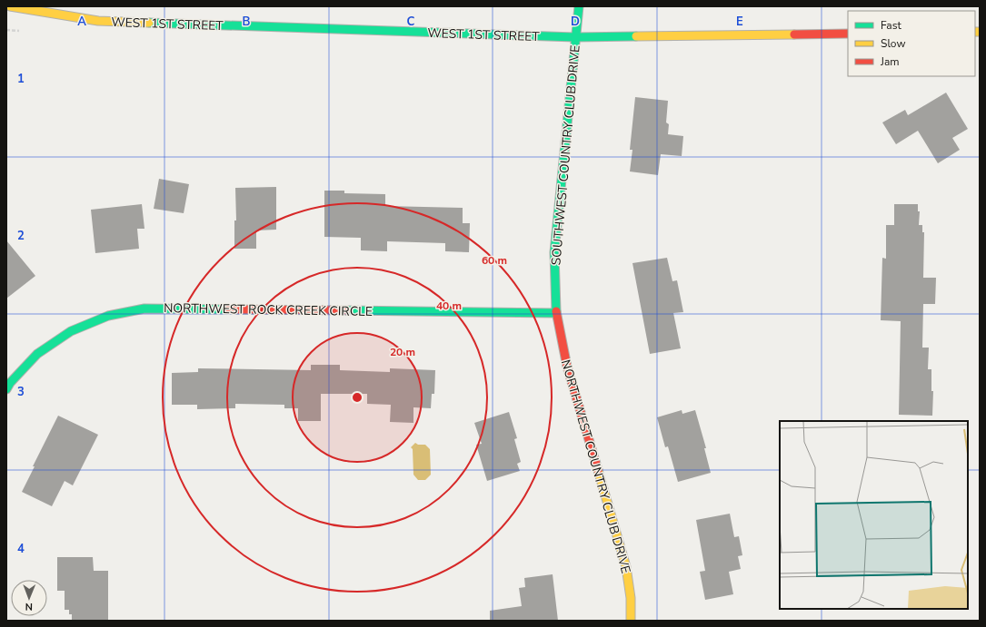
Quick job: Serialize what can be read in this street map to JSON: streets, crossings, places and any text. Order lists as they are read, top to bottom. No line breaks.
{"streets":{"street":["WEST 1ST STREET","SOUTHWEST COUNTRY CLUB DRIVE","NORTHWEST ROCK CREEK CIRCLE","NORTHWEST COUNTRY CLUB DRIVE"]},"crossings":[["WEST 1ST STREET","SOUTHWEST COUNTRY CLUB DRIVE"],["SOUTHWEST COUNTRY CLUB DRIVE","NORTHWEST ROCK CREEK CIRCLE"],["SOUTHWEST COUNTRY CLUB DRIVE","NORTHWEST COUNTRY CLUB DRIVE"],["NORTHWEST ROCK CREEK CIRCLE","NORTHWEST COUNTRY CLUB DRIVE"]],"legend":["Fast","Slow","Jam"],"north":"bottom","grid":{"columns":["A","B","C","D","E"],"rows":["1","2","3","4"]},"rings":["60 m","40 m","20 m"]}
